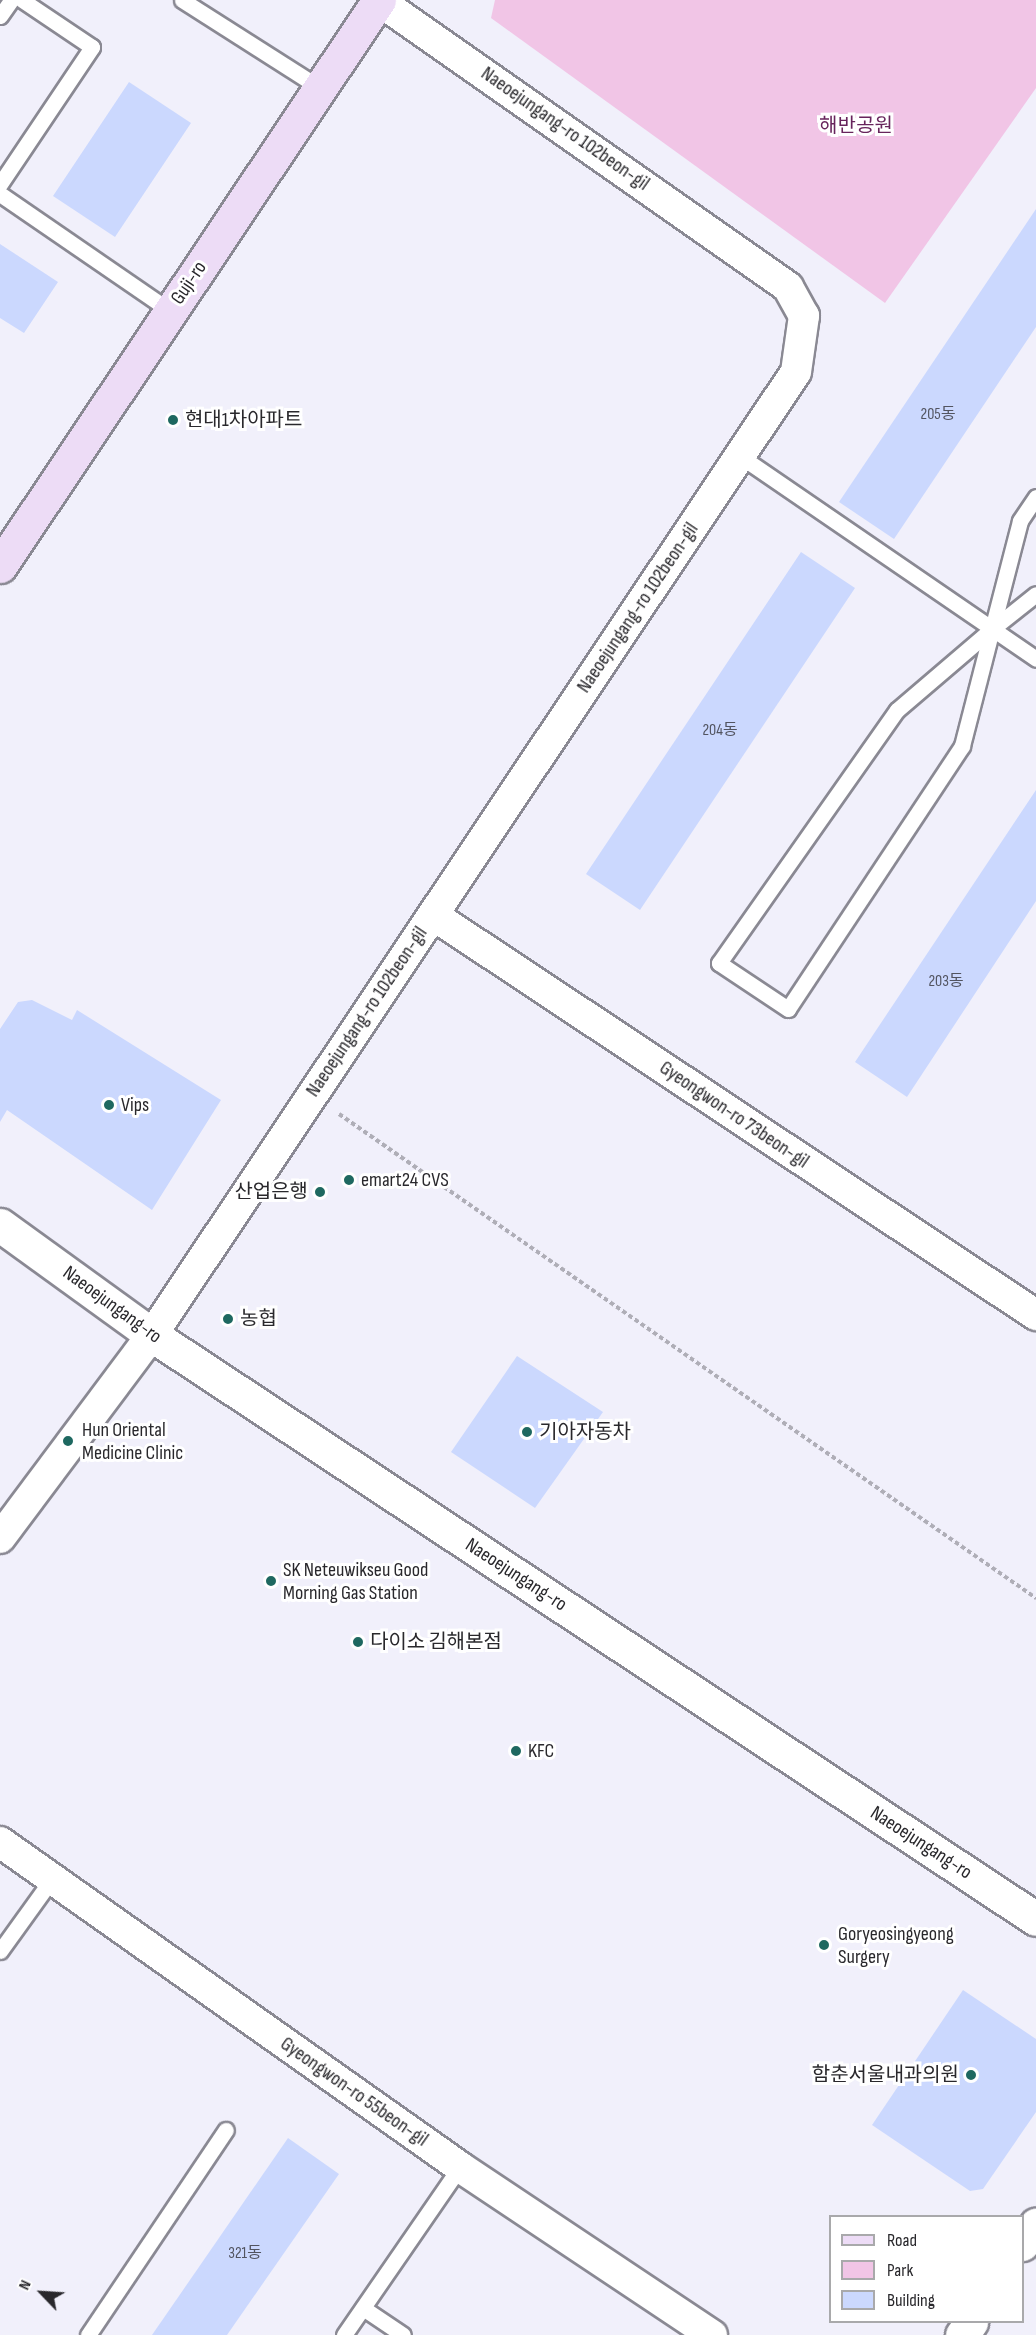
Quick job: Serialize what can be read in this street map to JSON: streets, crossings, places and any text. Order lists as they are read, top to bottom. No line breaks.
{"streets":{"main road":["Guji-ro"],"street":["Naeoejungang-ro 102beon-gil","Gyeongwon-ro 73beon-gil","Naeoejungang-ro","Gyeongwon-ro 55beon-gil"]},"crossings":[["Naeoejungang-ro 102beon-gil","Guji-ro"],["Naeoejungang-ro 102beon-gil","Gyeongwon-ro 73beon-gil"],["Naeoejungang-ro 102beon-gil","Naeoejungang-ro"]],"parks":["해반공원"],"places":["현대1차아파트","Vips","emart24 CVS","산업은행","농협","기아자동차","Hun Oriental Medicine Clinic","SK Neteuwikseu Good Morning Gas Station","다이소 김해본점","KFC","Goryeosingyeong Surgery","함춘서울내과의원"],"house_numbers":["205동","204동","203동","321동"],"legend":["Road","Park","Building"],"north":"top left"}
